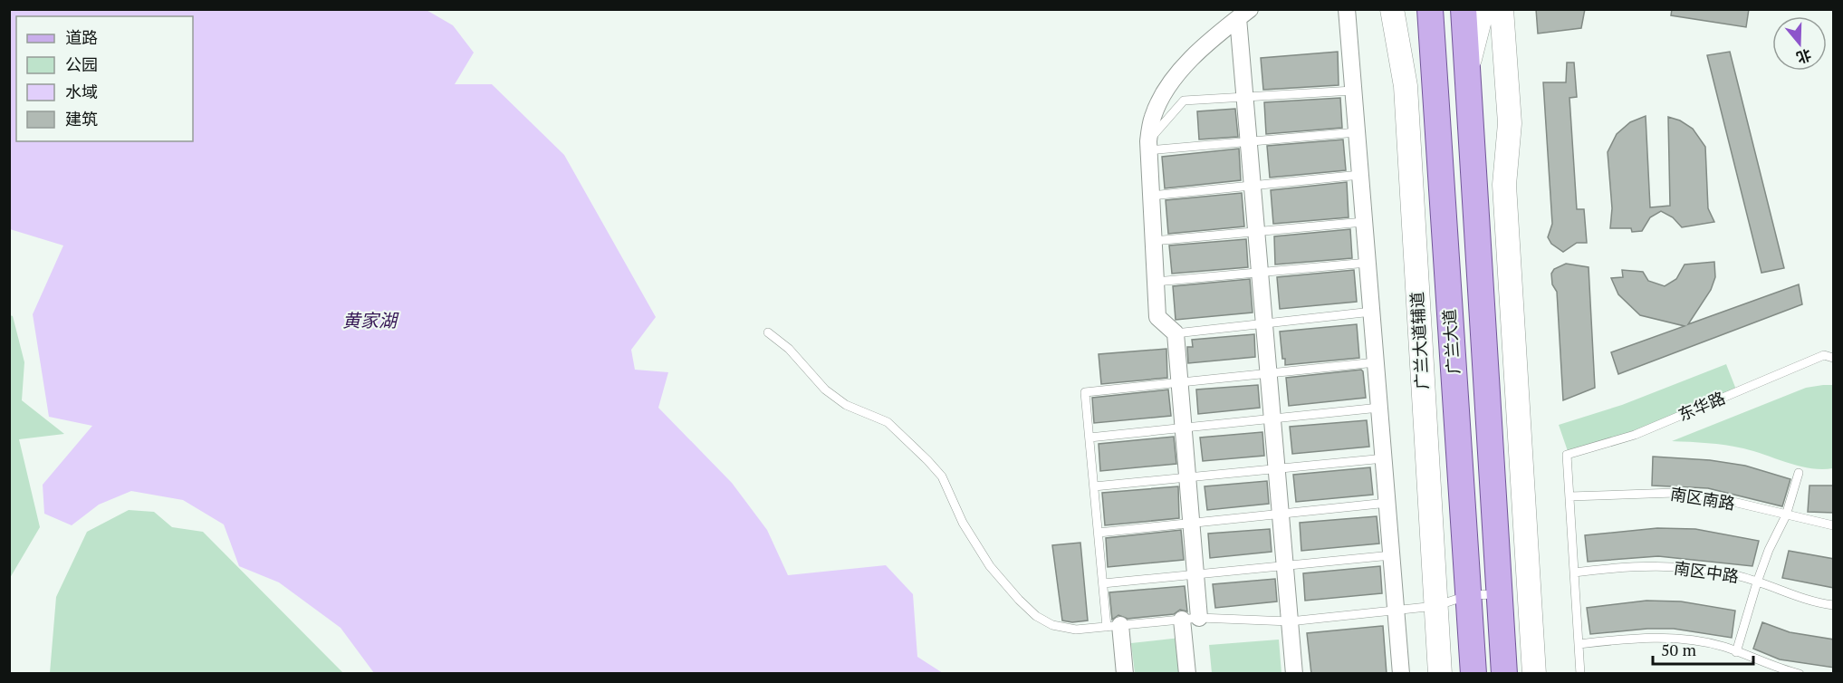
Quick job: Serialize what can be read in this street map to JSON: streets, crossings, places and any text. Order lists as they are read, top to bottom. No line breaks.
{"streets":{"main road":["广兰大道辅道","广兰大道"],"lane":["东华路","南区南路","南区中路"]},"crossings":[["东华路","南区南路"]],"water":["黄家湖"],"legend":["道路","公园","水域","建筑"],"scale_bar":"50 m","north":"bottom"}
